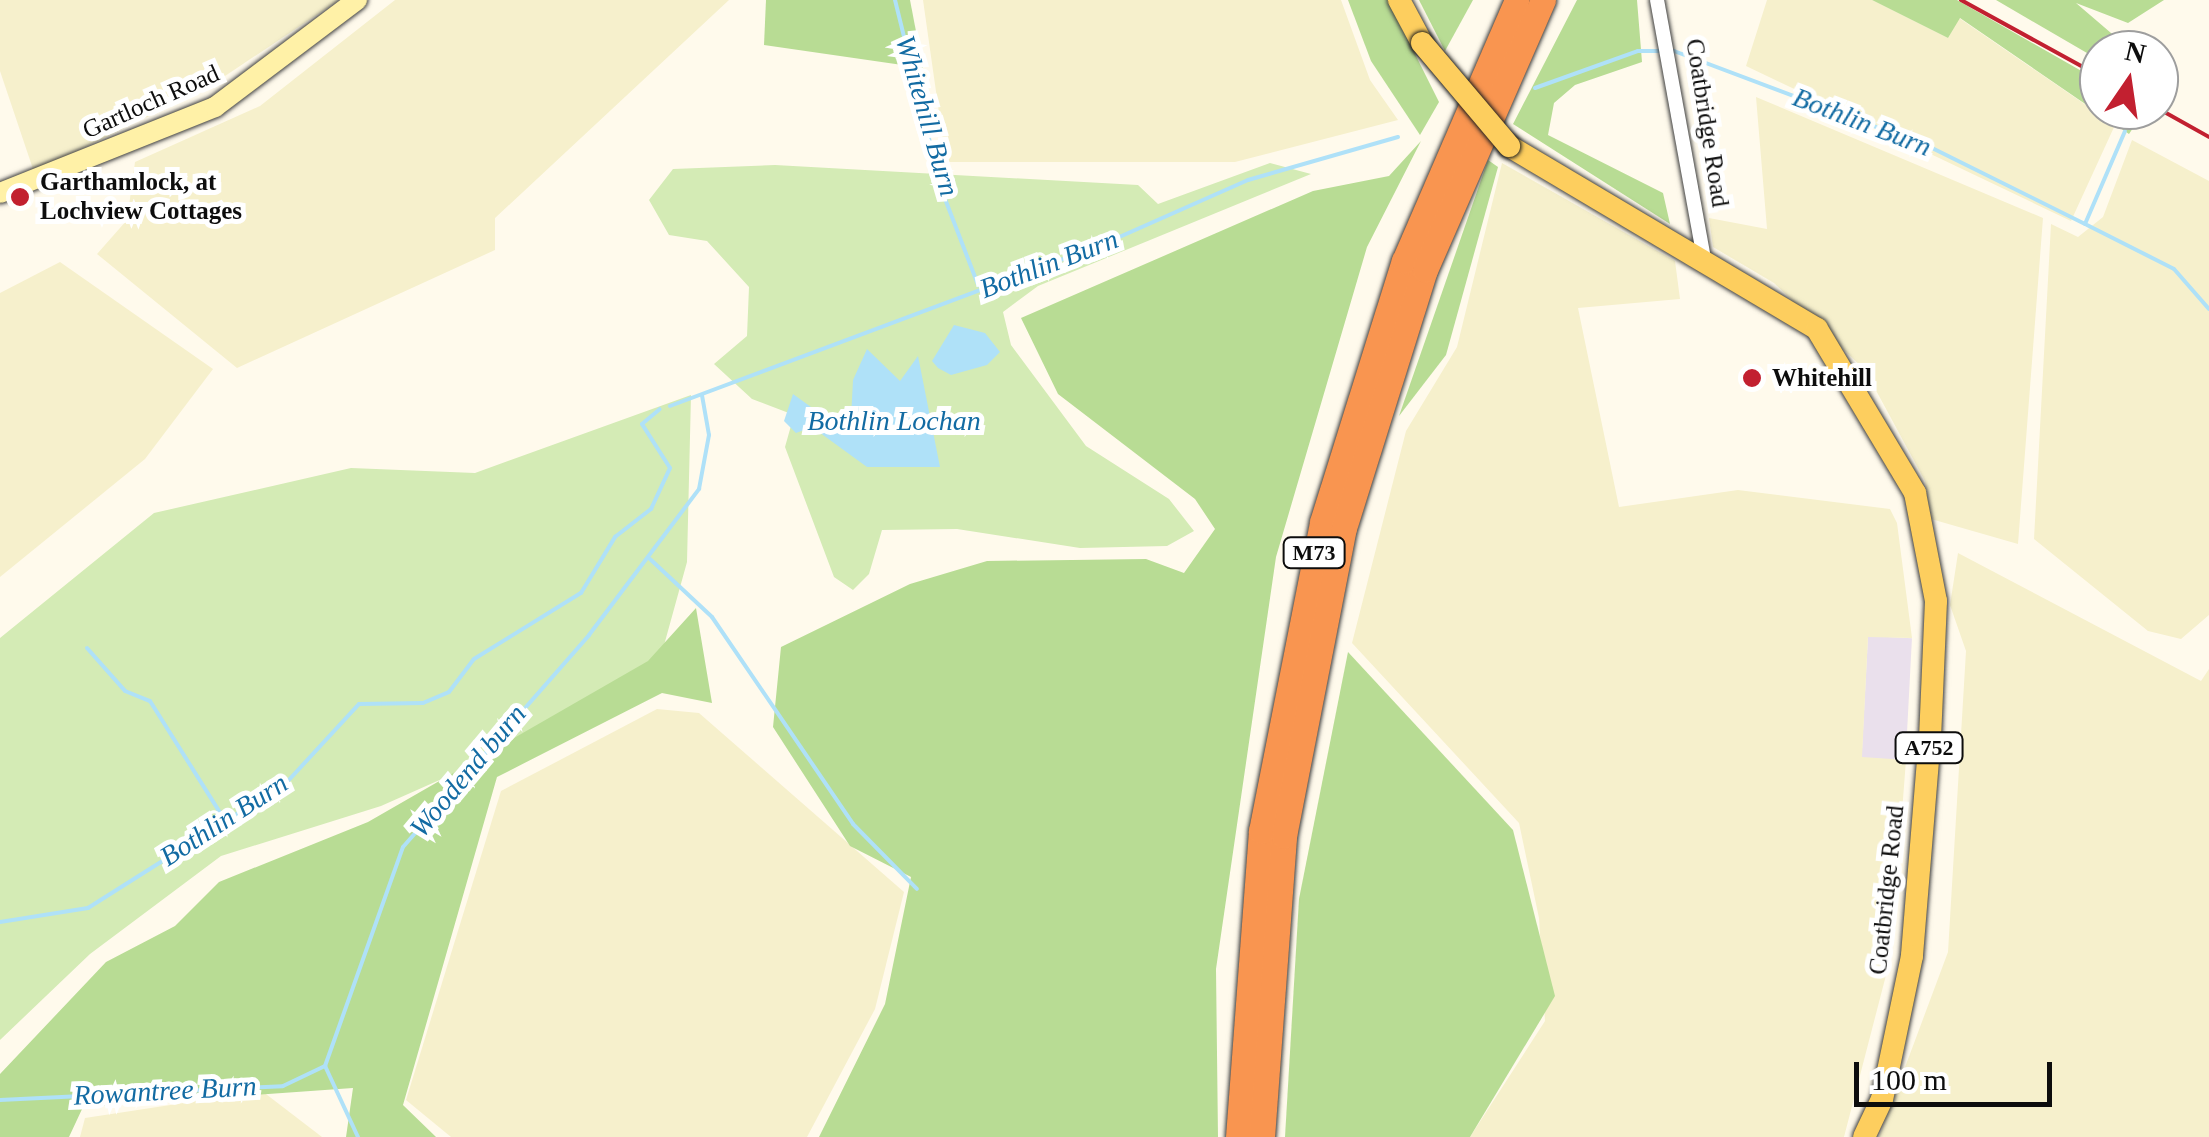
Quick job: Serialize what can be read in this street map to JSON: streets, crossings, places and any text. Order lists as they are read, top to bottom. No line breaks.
{"streets":{"highway":["M73"],"main road":["Gartloch Road","Coatbridge Road","A752"]},"water":["Whitehill Burn","Bothlin Burn","Bothlin Lochan","Woodend burn","Rowantree Burn"],"places":["Garthamlock, at Lochview Cottages","Whitehill"],"scale_bar":"100 m","north":"top"}
